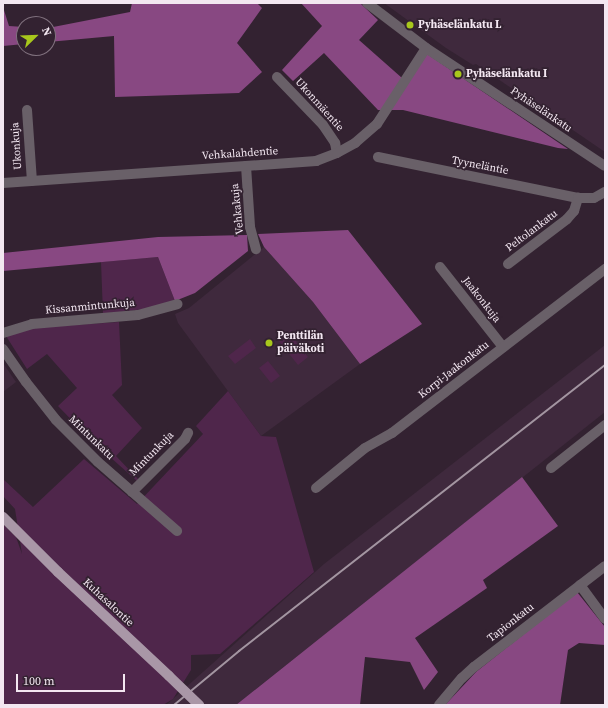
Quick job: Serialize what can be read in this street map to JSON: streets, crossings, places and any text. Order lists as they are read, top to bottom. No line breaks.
{"streets":{"main road":["Kuhasalontie"],"street":["Ukonmäentie","Pyhäselänkatu","Ukonkuja","Vehkalahdentie","Tyyneläntie","Vehkakuja","Peltolankatu","Jaakonkuja","Kissanmintunkuja","Korpi-Jaakonkatu","Mintunkatu","Mintunkuja","Tapionkatu"]},"crossings":[["Ukonmäentie","Vehkalahdentie"],["Pyhäselänkatu","Vehkalahdentie"],["Ukonkuja","Vehkalahdentie"],["Vehkalahdentie","Vehkakuja"],["Tyyneläntie","Peltolankatu"],["Jaakonkuja","Korpi-Jaakonkatu"],["Mintunkatu","Mintunkuja"]],"places":["Pyhäselänkatu L","Pyhäselänkatu I","Penttilän päiväkoti"],"scale_bar":"100 m","north":"top right"}
